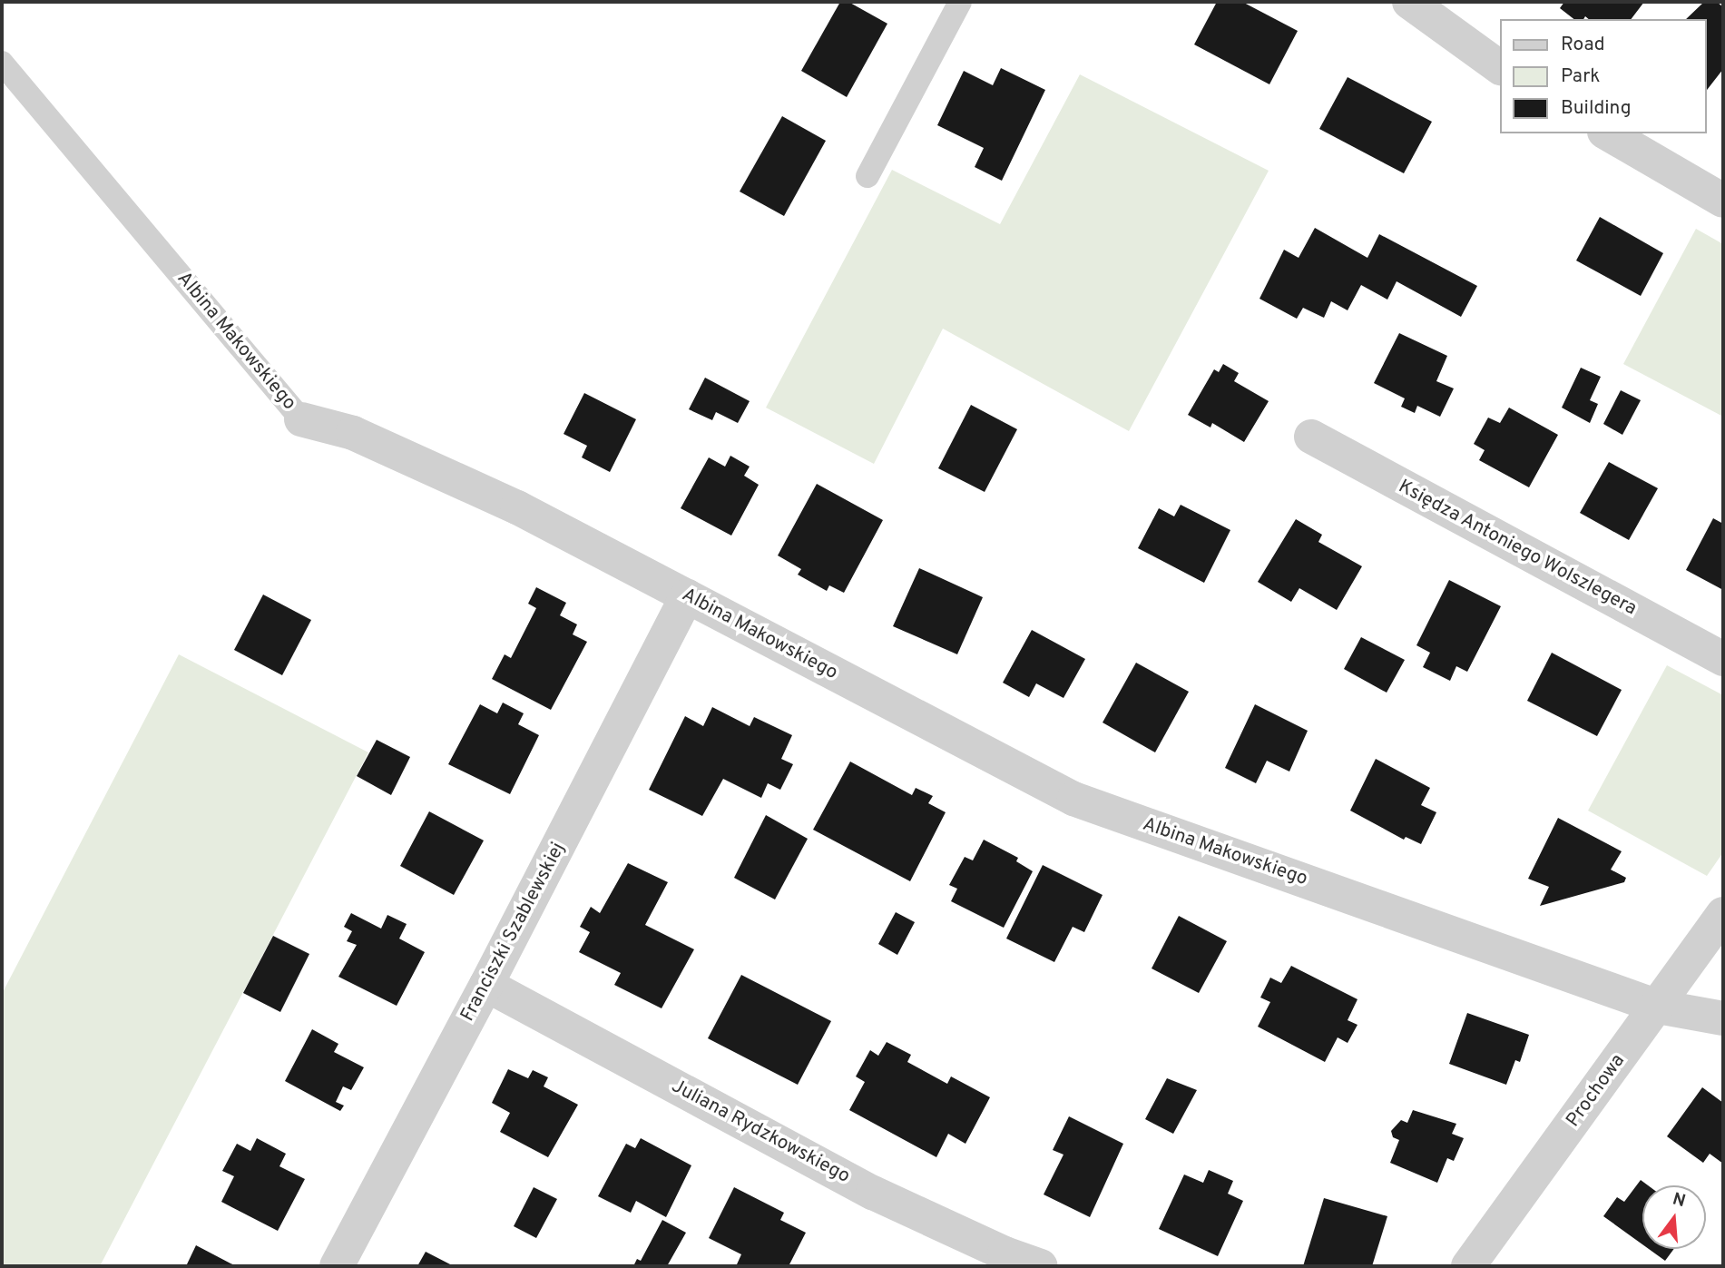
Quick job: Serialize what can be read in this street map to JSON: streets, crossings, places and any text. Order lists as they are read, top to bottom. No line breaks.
{"streets":{"street":["Albina Makowskiego","Księdza Antoniego Wolszlegera","Franciszki Szablewskiej","Prochowa","Juliana Rydzkowskiego"]},"crossings":[["Albina Makowskiego","Franciszki Szablewskiej"],["Albina Makowskiego","Prochowa"],["Franciszki Szablewskiej","Juliana Rydzkowskiego"]],"legend":["Road","Park","Building"],"north":"top"}
